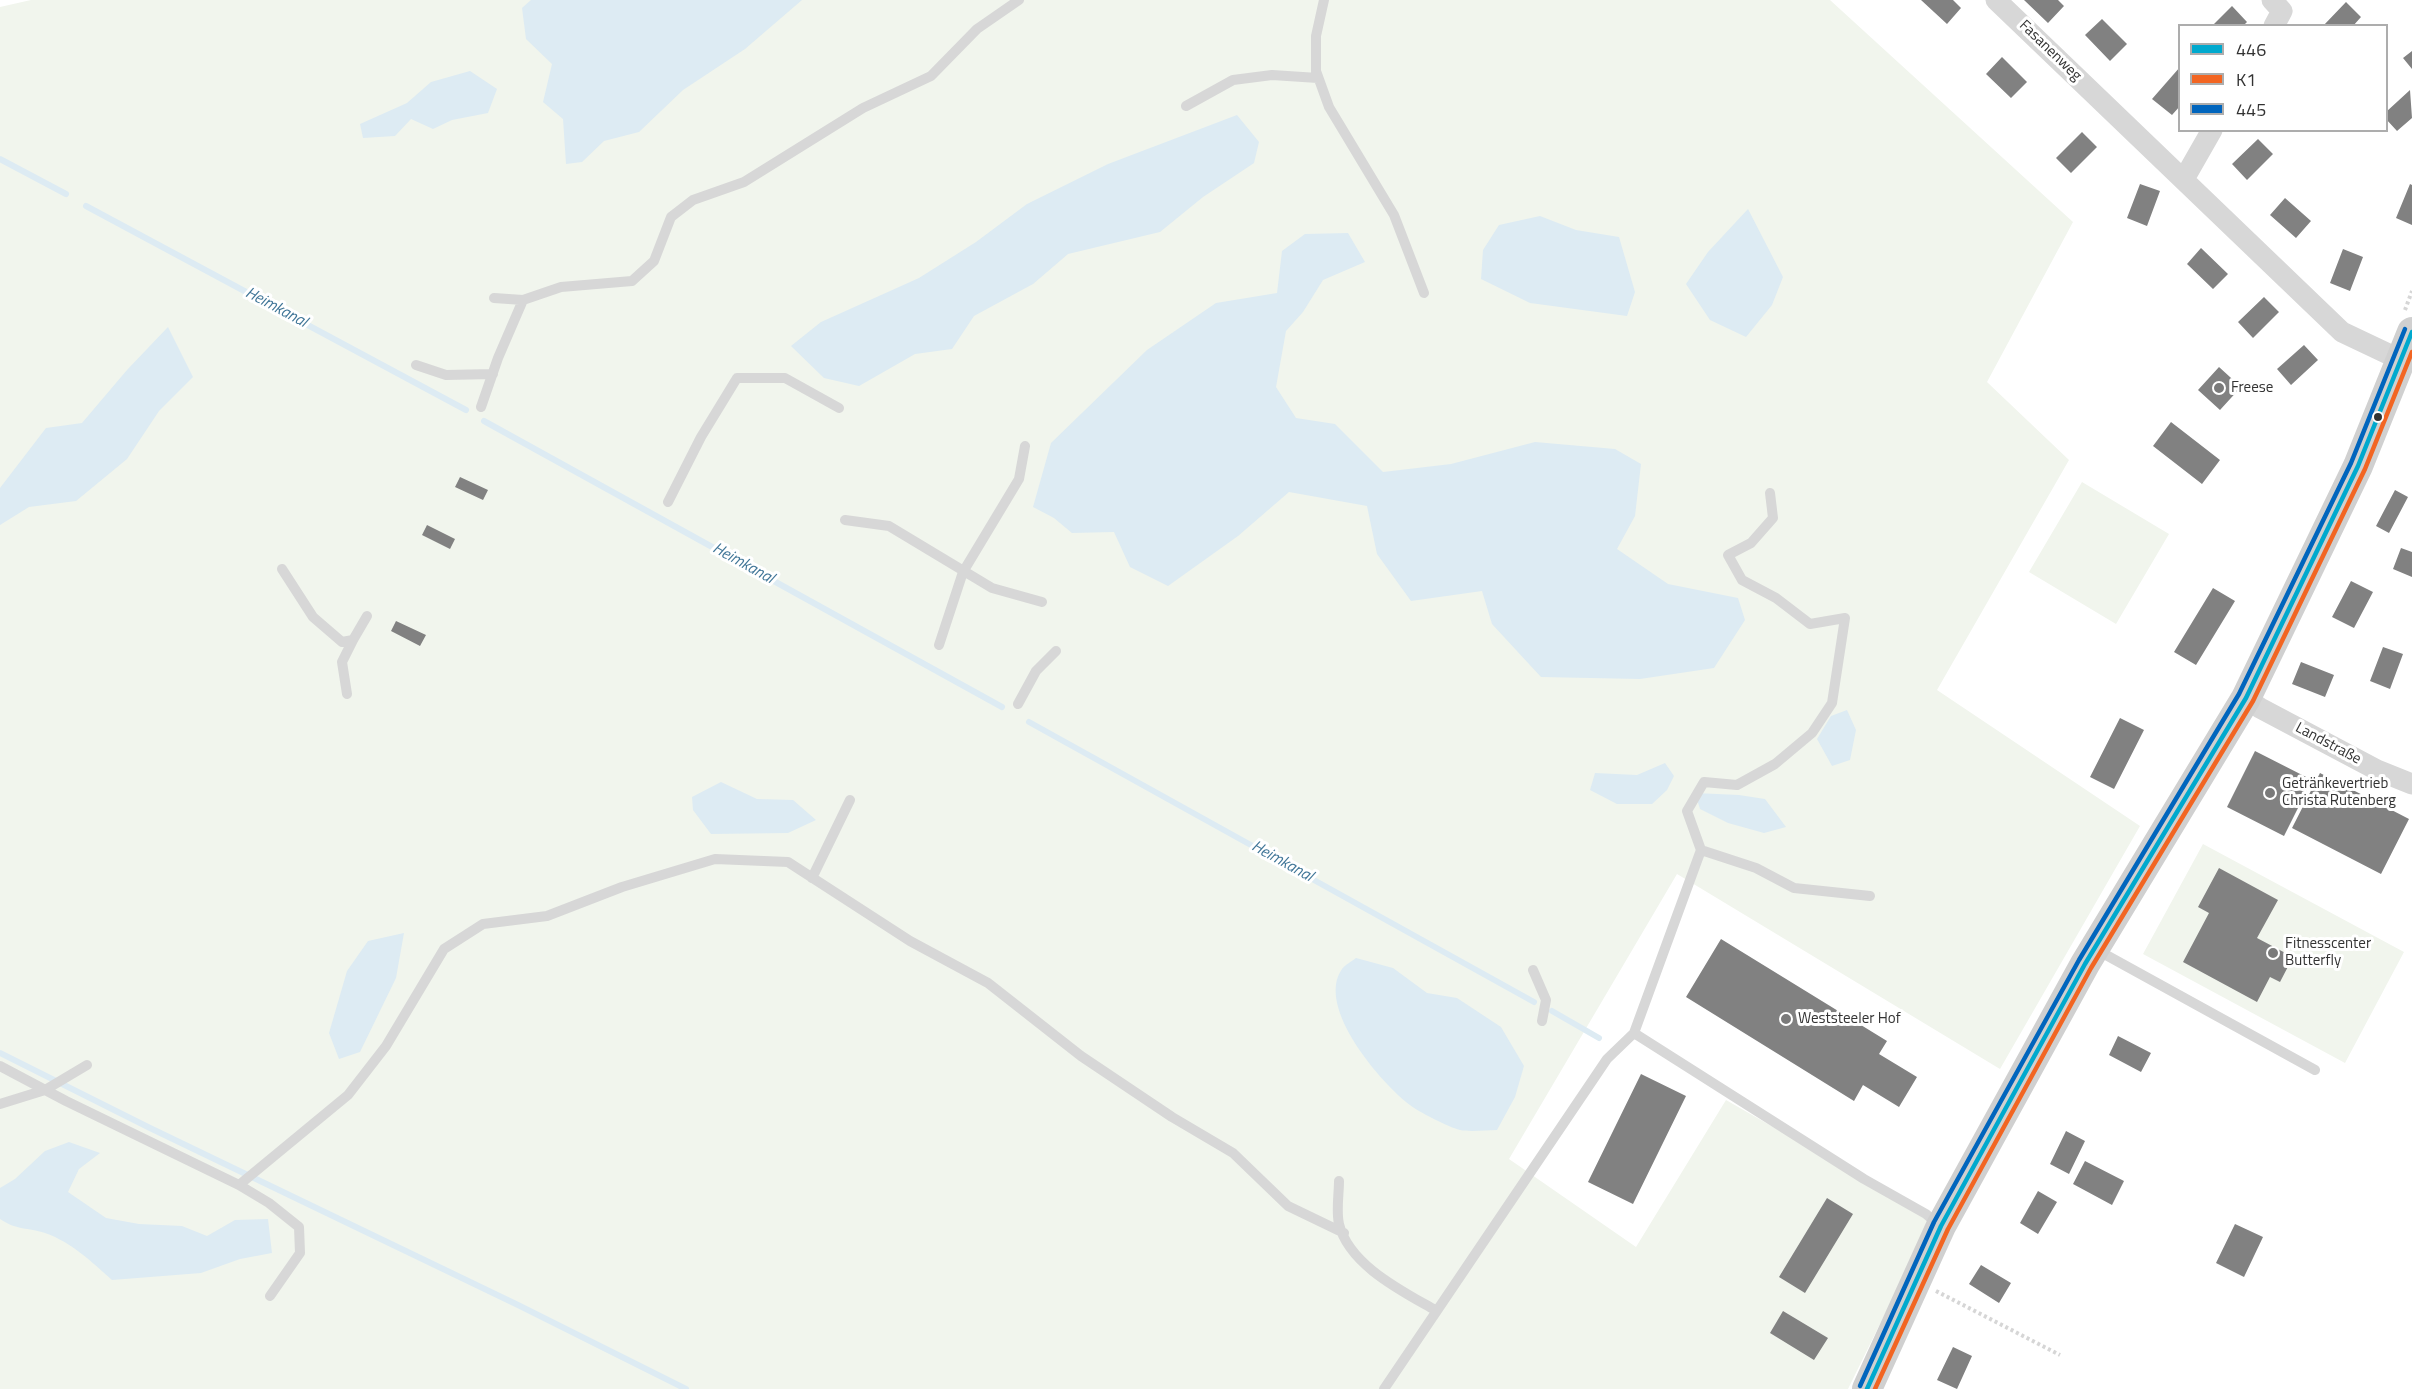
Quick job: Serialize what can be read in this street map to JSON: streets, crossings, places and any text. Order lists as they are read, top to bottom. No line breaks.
{"streets":{"street":["Fasanenweg","Landstraße"]},"water":["Heimkanal"],"places":["Freese","Getränkevertrieb Christa Rutenberg","Fitnesscenter Butterfly","Weststeeler Hof"],"lines":["transit line 445","transit line 446","transit line K1"],"legend":["446","K1","445"]}
